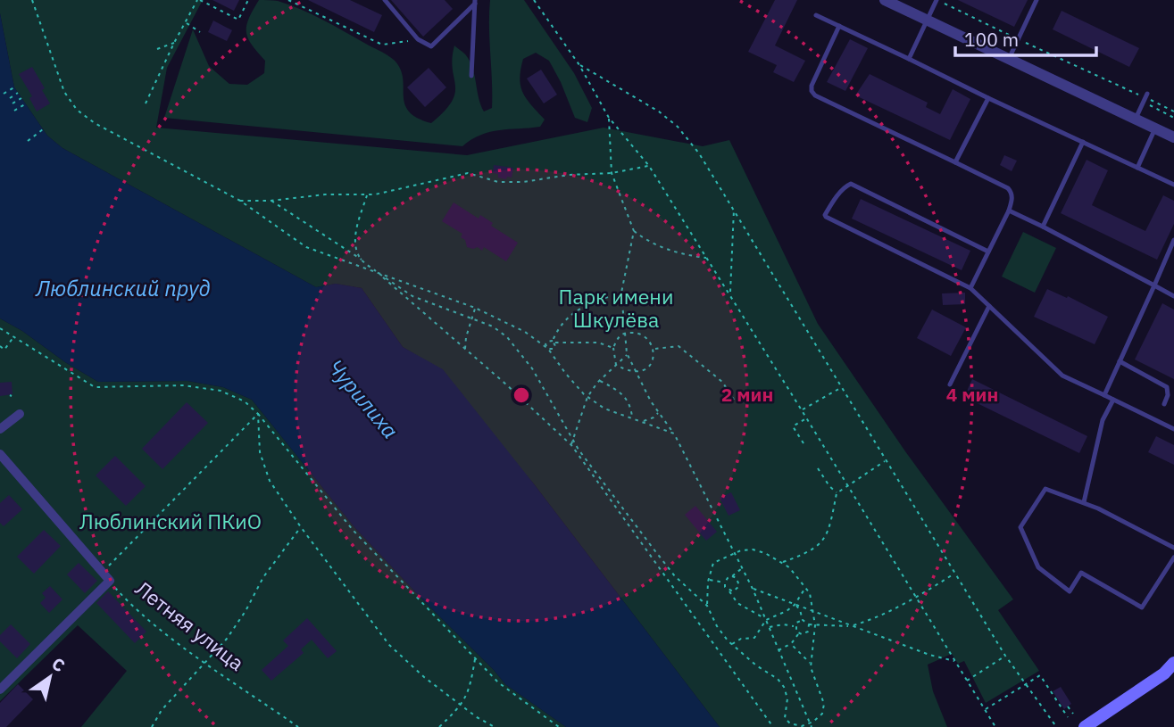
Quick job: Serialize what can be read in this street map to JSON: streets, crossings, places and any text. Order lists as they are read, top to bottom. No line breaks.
{"streets":{"street":["Летняя улица"]},"water":["Люблинский пруд","Чурилиха"],"parks":["Парк имени Шкулёва","Люблинский ПКиО"],"scale_bar":"100 m","north":"top right","rings":["2 мин","4 мин"]}
